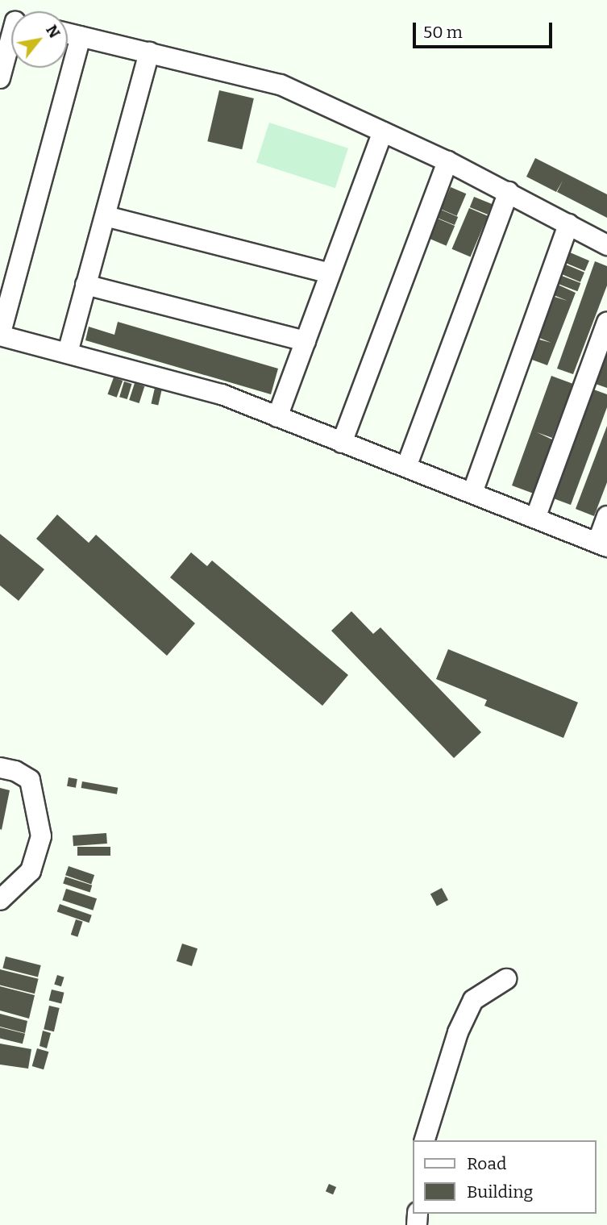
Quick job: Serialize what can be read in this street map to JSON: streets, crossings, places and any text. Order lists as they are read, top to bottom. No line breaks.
{"legend":["Road","Building"],"scale_bar":"50 m","north":"top right"}
